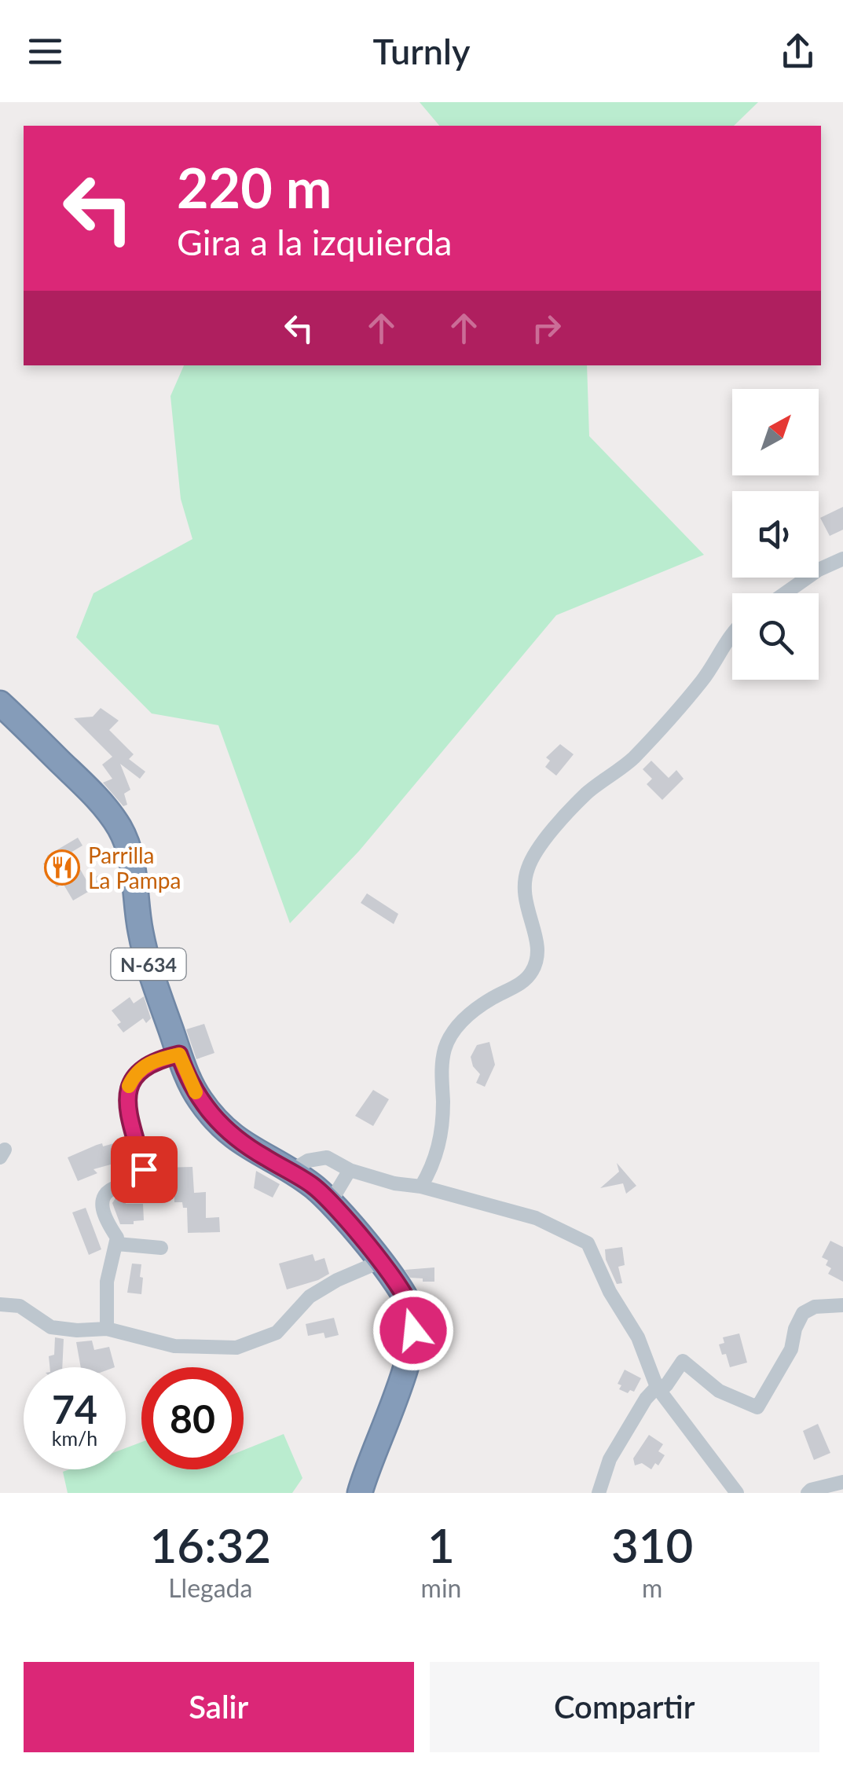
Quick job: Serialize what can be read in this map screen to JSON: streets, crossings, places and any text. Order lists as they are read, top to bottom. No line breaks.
{"streets":{"highway":["N-634"]},"places":{"restaurant":["Parrilla La Pampa"]},"north":"top right","page":{"header":"Turnly","turn":["220 m","Gira a la izquierda"],"speed":"74 km/h","limit":"80","eta":["16:32","Llegada","1","min","310","m"],"buttons":["Salir","Compartir"]}}
